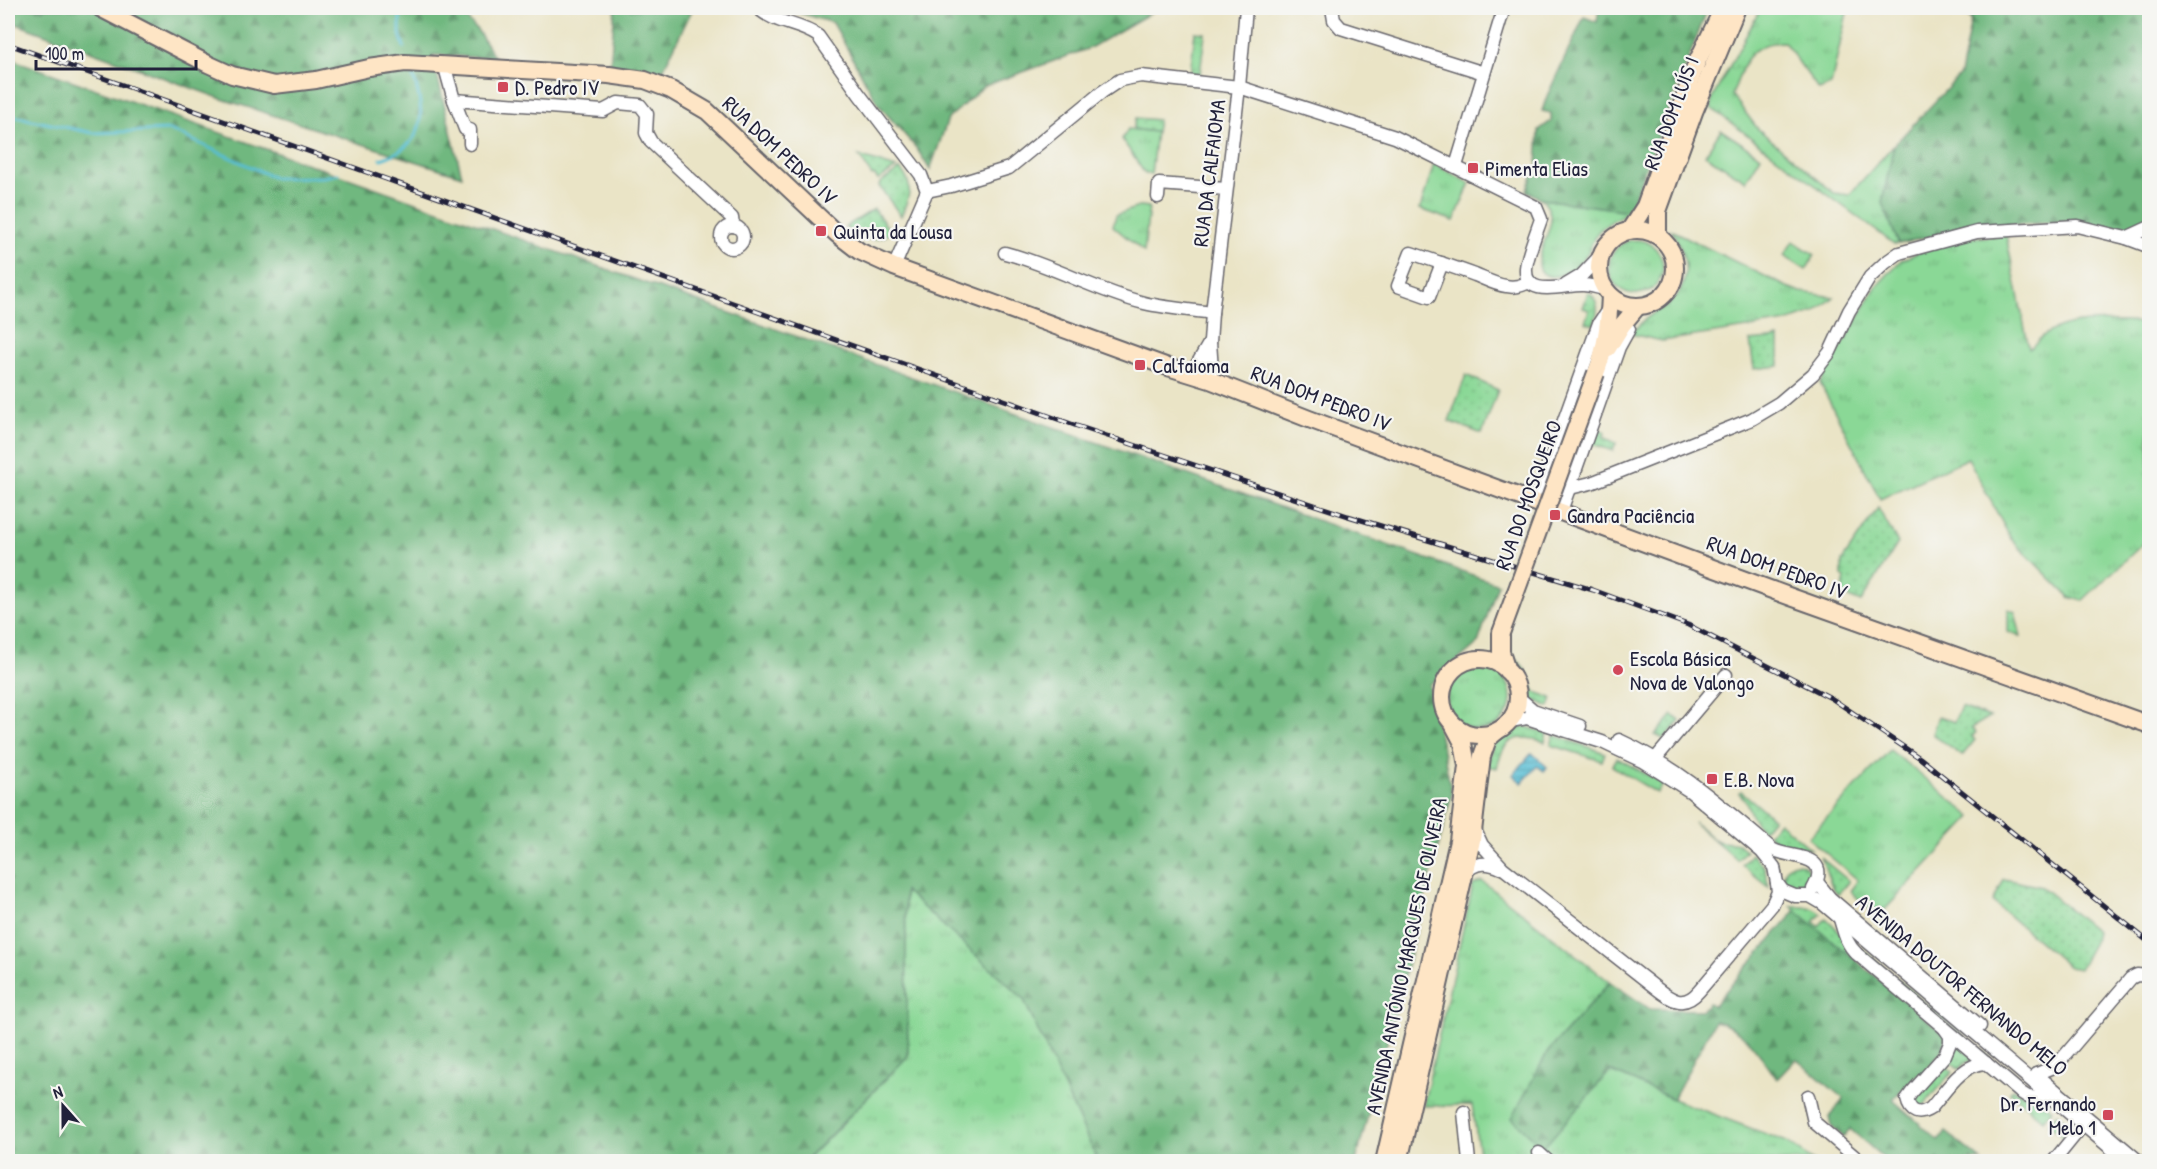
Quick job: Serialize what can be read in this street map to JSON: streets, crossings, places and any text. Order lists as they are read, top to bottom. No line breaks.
{"streets":{"main road":["RUA DOM LUÍS I","RUA DOM PEDRO IV","RUA DO MOSQUEIRO","AVENIDA ANTÓNIO MARQUES DE OLIVEIRA"],"street":["RUA DA CALFAIOMA","AVENIDA DOUTOR FERNANDO MELO"]},"crossings":[["RUA DOM PEDRO IV","RUA DA CALFAIOMA"],["RUA DO MOSQUEIRO","AVENIDA ANTÓNIO MARQUES DE OLIVEIRA"],["RUA DO MOSQUEIRO","AVENIDA DOUTOR FERNANDO MELO"],["AVENIDA ANTÓNIO MARQUES DE OLIVEIRA","AVENIDA DOUTOR FERNANDO MELO"]],"places":{"transit":["D. Pedro IV","Pimenta Elias","Quinta da Lousa","Calfaioma","Gandra Paciência","E.B. Nova","Dr. Fernando Melo 1"],"other":["Escola Básica Nova de Valongo"]},"scale_bar":"100 m","north":"top"}
